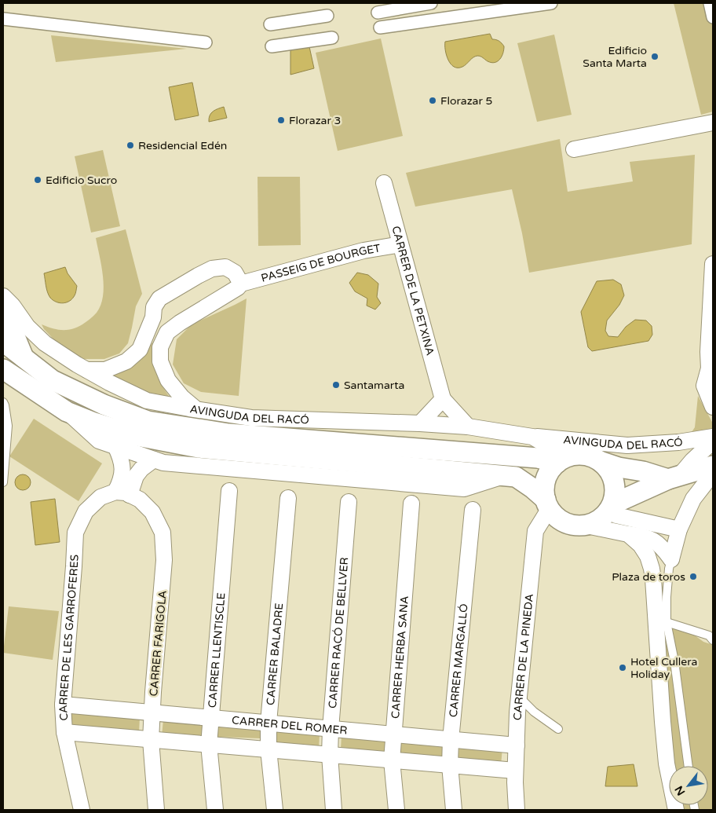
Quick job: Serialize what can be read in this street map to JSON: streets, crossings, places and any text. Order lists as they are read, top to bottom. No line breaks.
{"streets":{"street":["PASSEIG DE BOURGET","CARRER DE LA PETXINA","AVINGUDA DEL RACÓ","CARRER RACÓ DE BELLVER","CARRER DE LES GARROFERES","CARRER FARIGOLA","CARRER LLENTISCLE","CARRER BALADRE","CARRER HERBA SANA","CARRER DE LA PINEDA","CARRER MARGALLÓ","CARRER DEL ROMER"]},"crossings":[["PASSEIG DE BOURGET","CARRER DE LA PETXINA"],["PASSEIG DE BOURGET","AVINGUDA DEL RACÓ"],["CARRER DE LA PETXINA","AVINGUDA DEL RACÓ"],["AVINGUDA DEL RACÓ","CARRER DE LA PINEDA"],["CARRER RACÓ DE BELLVER","CARRER DEL ROMER"],["CARRER DE LES GARROFERES","CARRER FARIGOLA"],["CARRER DE LES GARROFERES","CARRER DEL ROMER"],["CARRER FARIGOLA","CARRER DEL ROMER"],["CARRER LLENTISCLE","CARRER DEL ROMER"],["CARRER BALADRE","CARRER DEL ROMER"],["CARRER HERBA SANA","CARRER DEL ROMER"],["CARRER DE LA PINEDA","CARRER DEL ROMER"],["CARRER MARGALLÓ","CARRER DEL ROMER"]],"places":["Edificio Santa Marta","Florazar 5","Florazar 3","Residencial Edén","Edificio Sucro","Santamarta","Plaza de toros","Hotel Cullera Holiday"],"north":"bottom left"}
